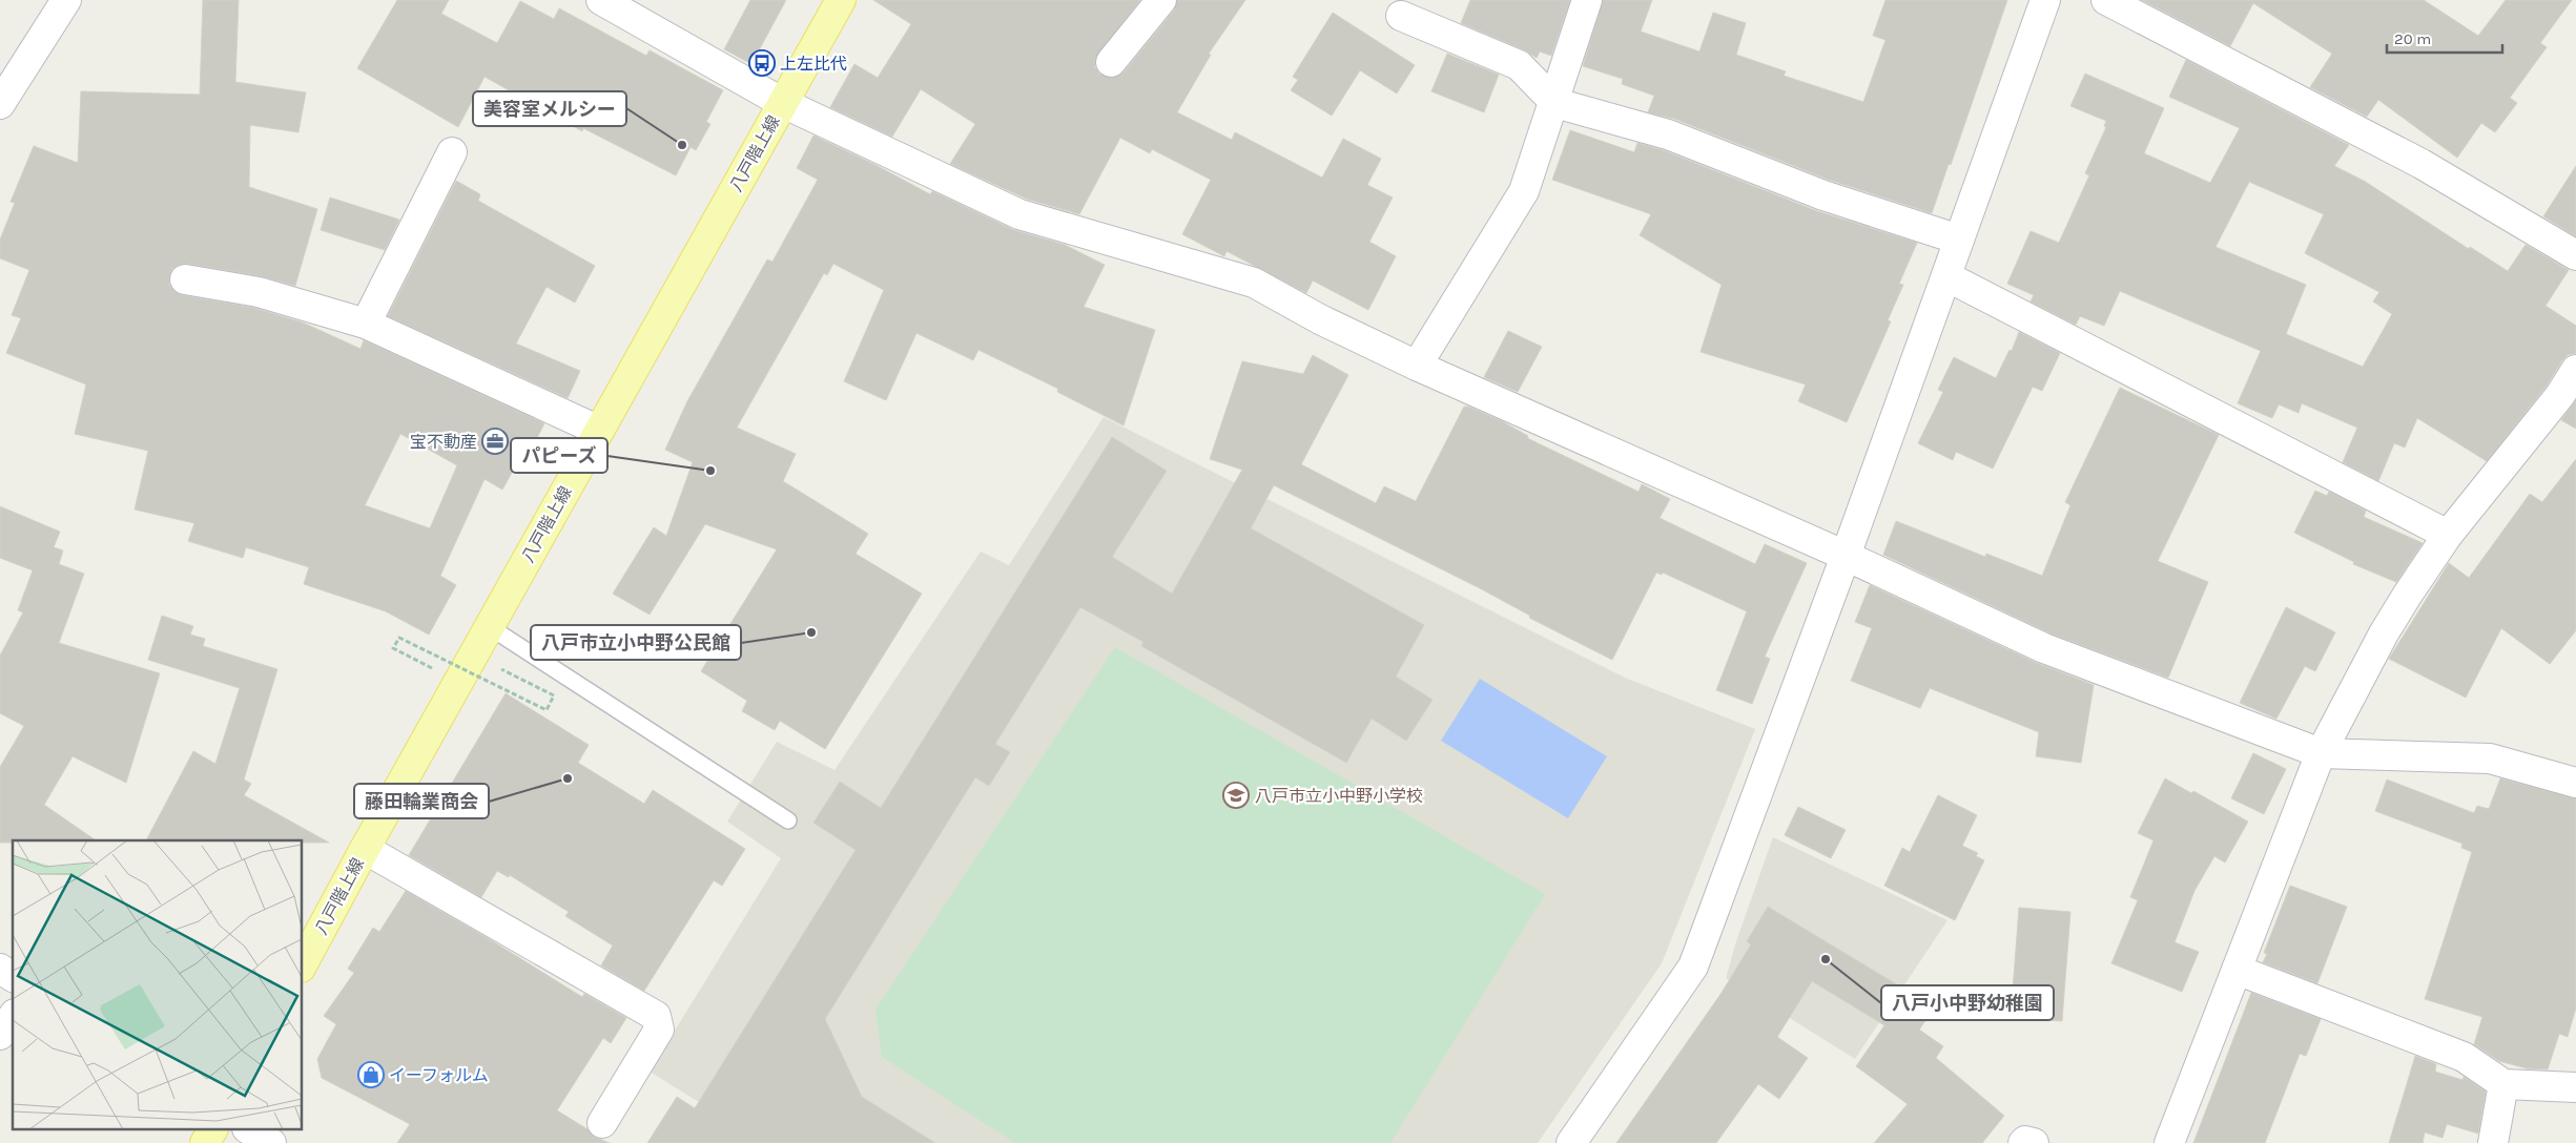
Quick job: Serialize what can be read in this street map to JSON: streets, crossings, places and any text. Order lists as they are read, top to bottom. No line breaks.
{"streets":{"main road":["八戸階上線"]},"places":{"bus stop":["上左比代"],"other":["美容室メルシー","パピーズ","八戸市立小中野公民館","藤田輪業商会","八戸小中野幼稚園"],"office":["宝不動産"],"school or university":["八戸市立小中野小学校"],"shop":["イーフォルム"]},"scale_bar":"20 m"}
